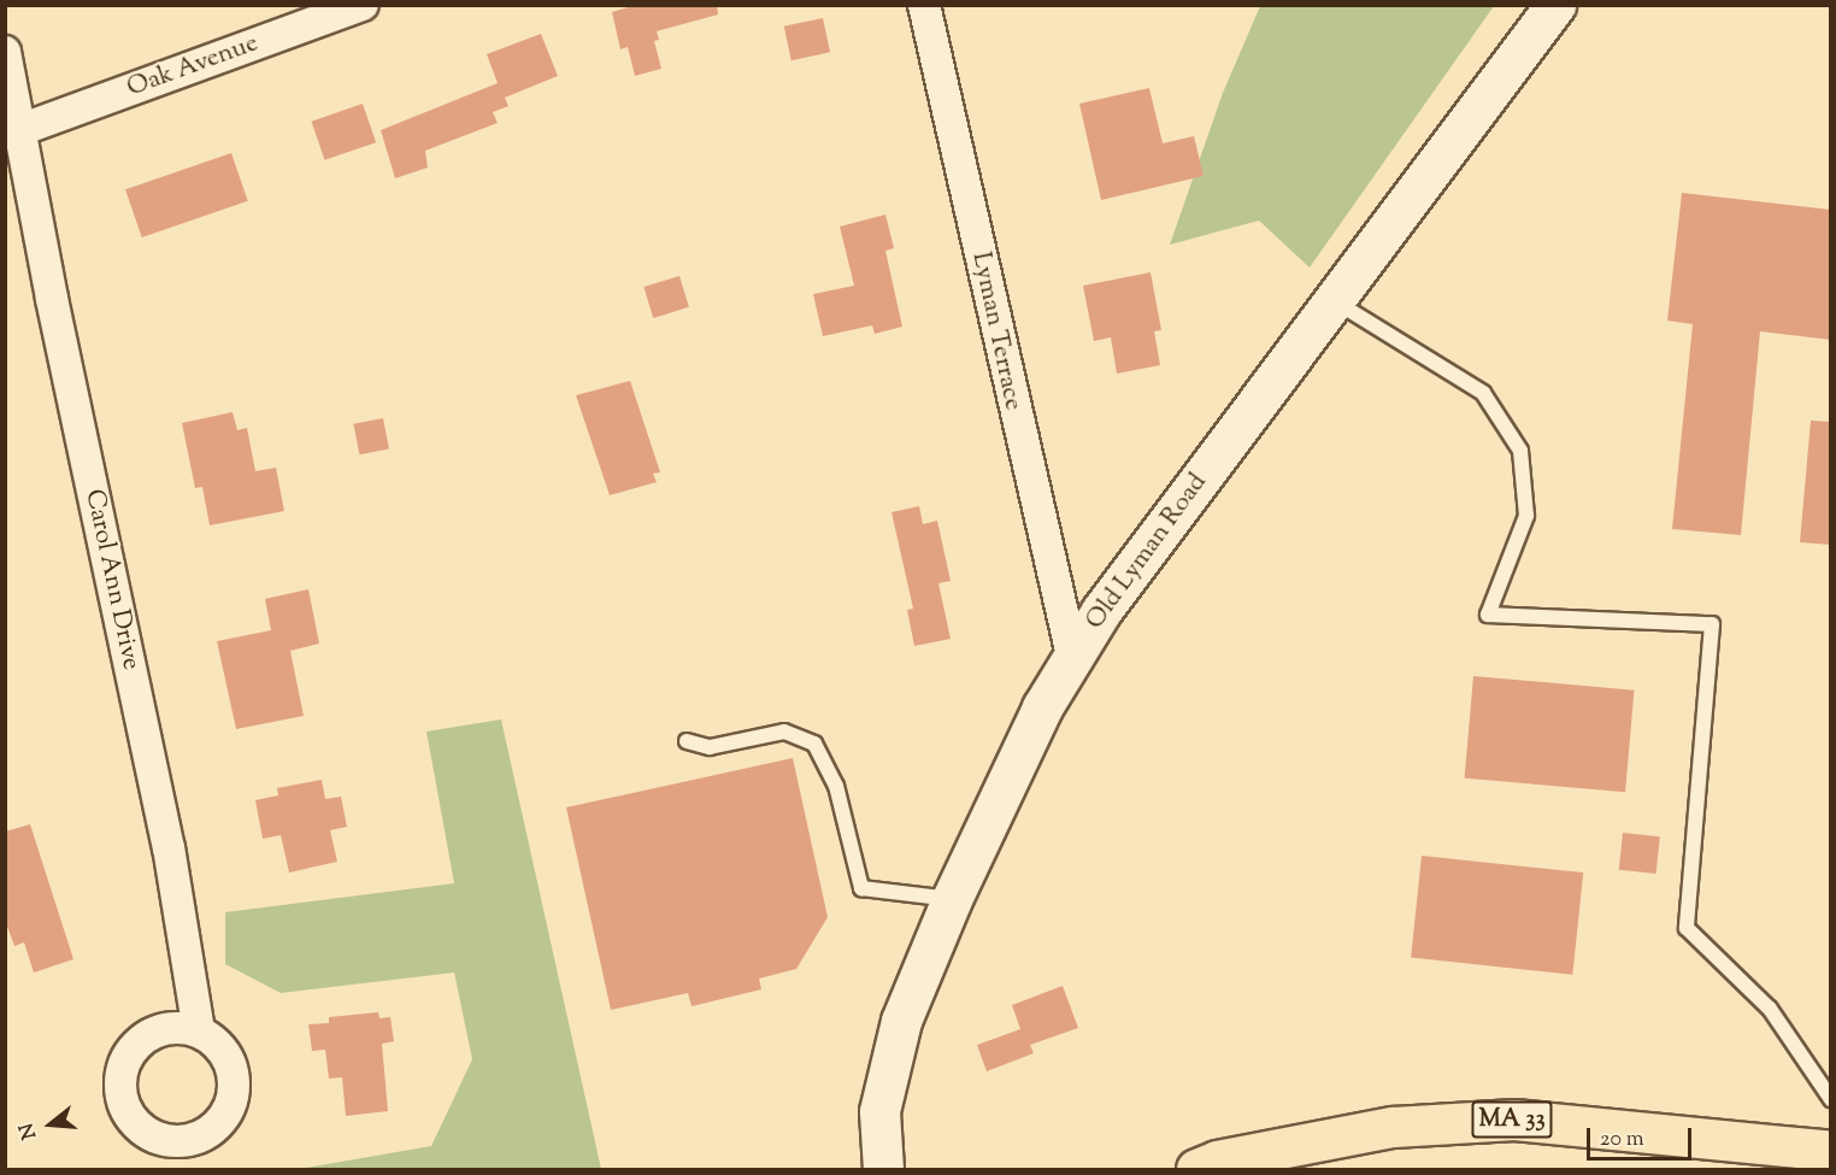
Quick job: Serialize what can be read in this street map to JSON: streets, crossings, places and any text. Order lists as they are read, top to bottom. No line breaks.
{"streets":{"main road":["Old Lyman Road","MA 33"],"street":["Oak Avenue","Lyman Terrace","Carol Ann Drive"]},"crossings":[["Oak Avenue","Carol Ann Drive"],["Lyman Terrace","Old Lyman Road"]],"scale_bar":"20 m","north":"left"}
